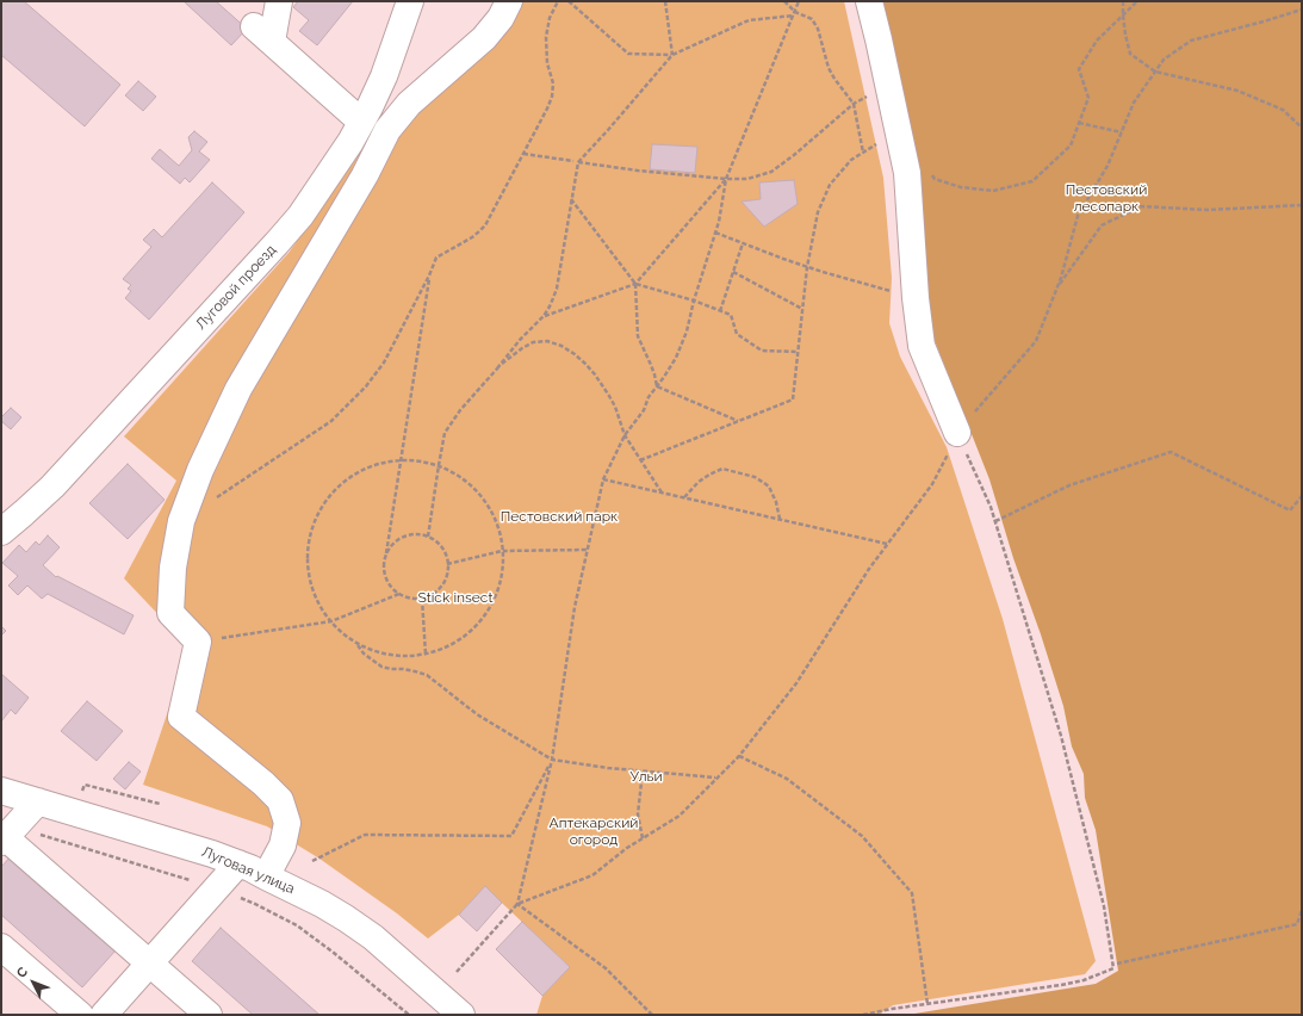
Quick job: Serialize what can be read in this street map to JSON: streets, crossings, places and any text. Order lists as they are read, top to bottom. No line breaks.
{"streets":{"street":["Луговой проезд","Луговая улица"]},"parks":["Пестовский лесопарк","Пестовский парк","Stick insect","Ульи","Аптекарский огород"],"north":"top left"}
